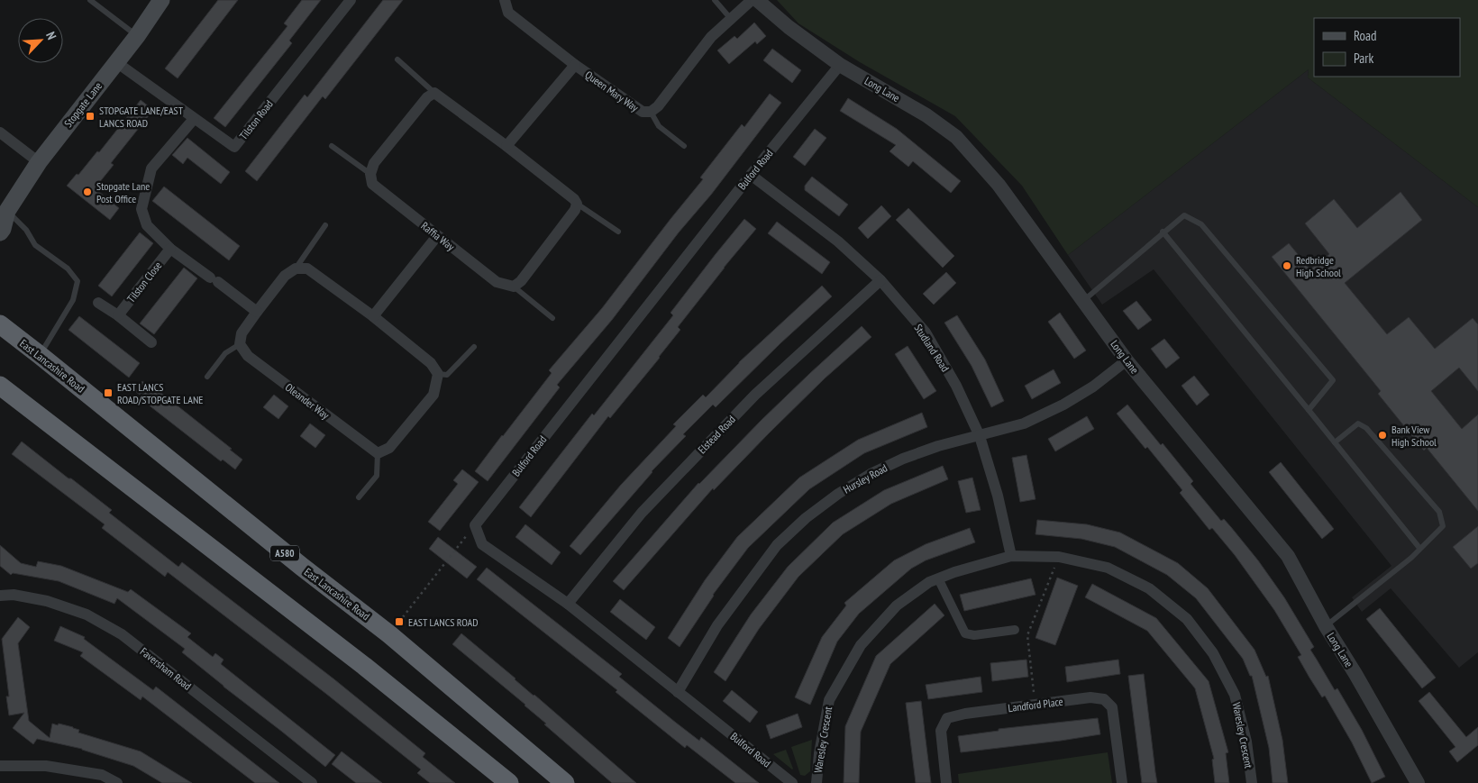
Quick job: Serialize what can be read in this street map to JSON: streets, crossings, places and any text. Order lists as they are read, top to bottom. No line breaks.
{"streets":{"highway":["East Lancashire Road","A580"],"main road":["Stopgate Lane"],"street":["Long Lane","Queen Mary Way","Tilston Road","Bulford Road","Raffia Way","Tilston Close","Studland Road","Oleander Way","Elstead Road","Hursley Road","Faversham Road","Landford Place","Waresley Crescent"]},"crossings":[["Long Lane","Bulford Road"],["Long Lane","Hursley Road"],["Stopgate Lane","Tilston Road"],["Bulford Road","Studland Road"],["Bulford Road","Elstead Road"],["Bulford Road","Hursley Road"],["Studland Road","Elstead Road"],["Studland Road","Hursley Road"],["Studland Road","Waresley Crescent"]],"places":{"transit":["STOPGATE LANE/EAST LANCS ROAD","EAST LANCS ROAD/STOPGATE LANE","EAST LANCS ROAD"],"other":["Stopgate Lane Post Office","Redbridge High School","Bank View High School"]},"legend":["Road","Park"],"north":"top right"}
